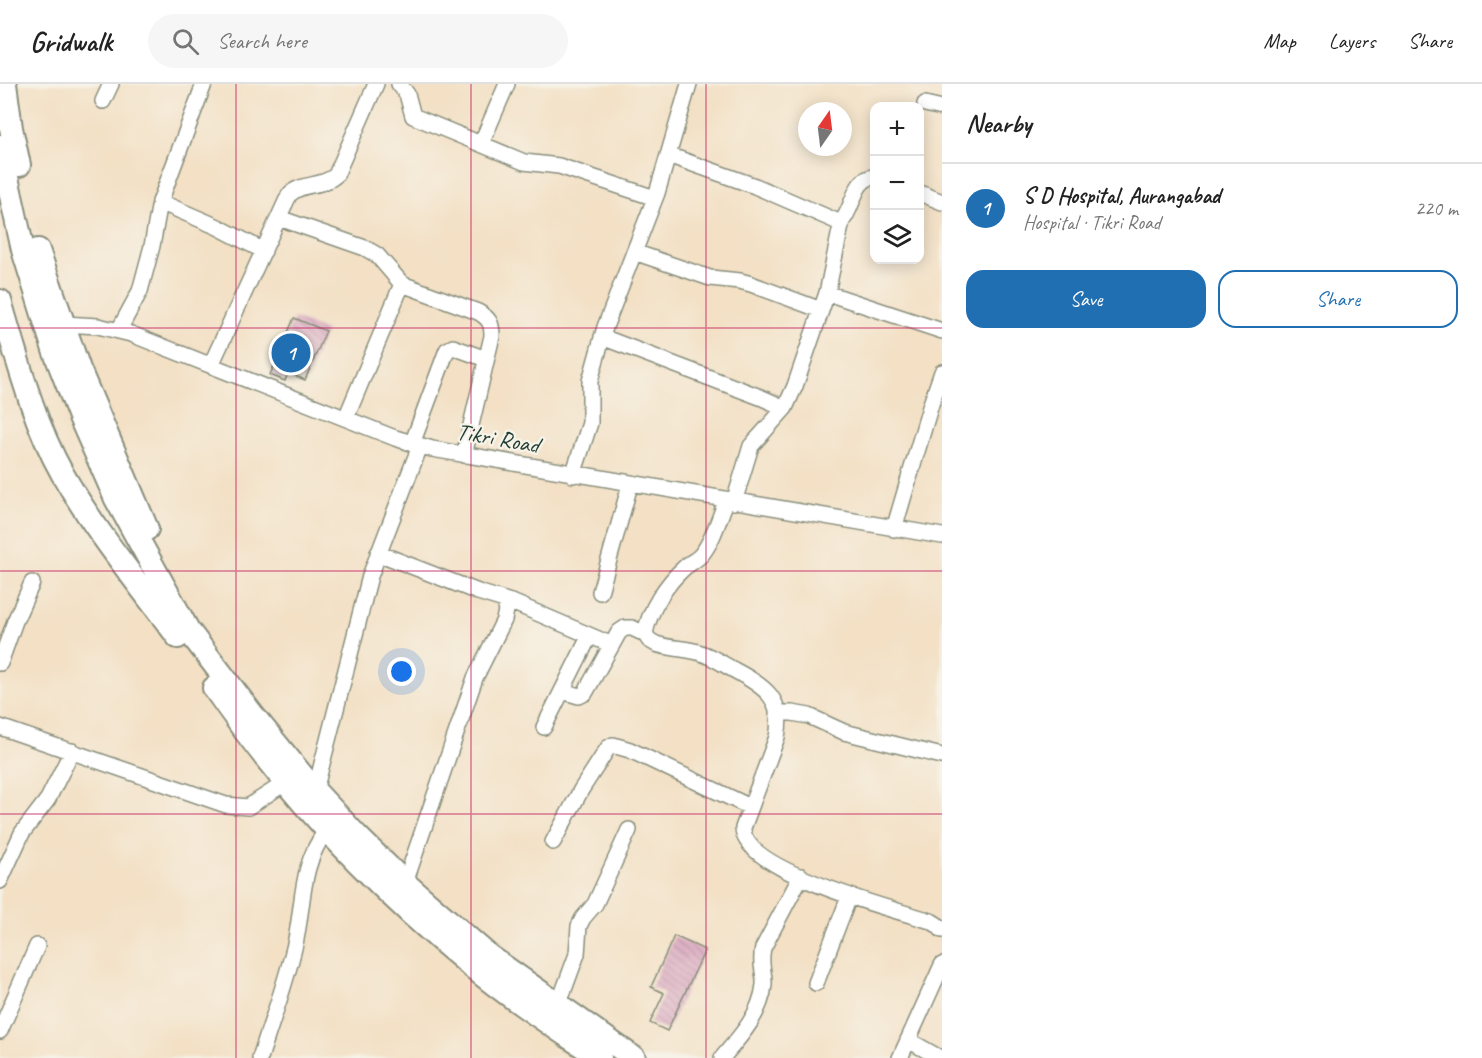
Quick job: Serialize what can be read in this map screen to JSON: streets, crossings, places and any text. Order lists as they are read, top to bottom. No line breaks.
{"streets":{"street":["Tikri Road"]},"north":"top","page":{"header":"Gridwalk","search":"Search here","nav":["Map","Layers","Share"],"heading":"Nearby","map_buttons":["+","−"],"list":[{"mark":"1","name":"S D Hospital, Aurangabad","note":"Hospital · Tikri Road","value":"220 m"}],"buttons":["Save","Share"],"pins":"1"}}
